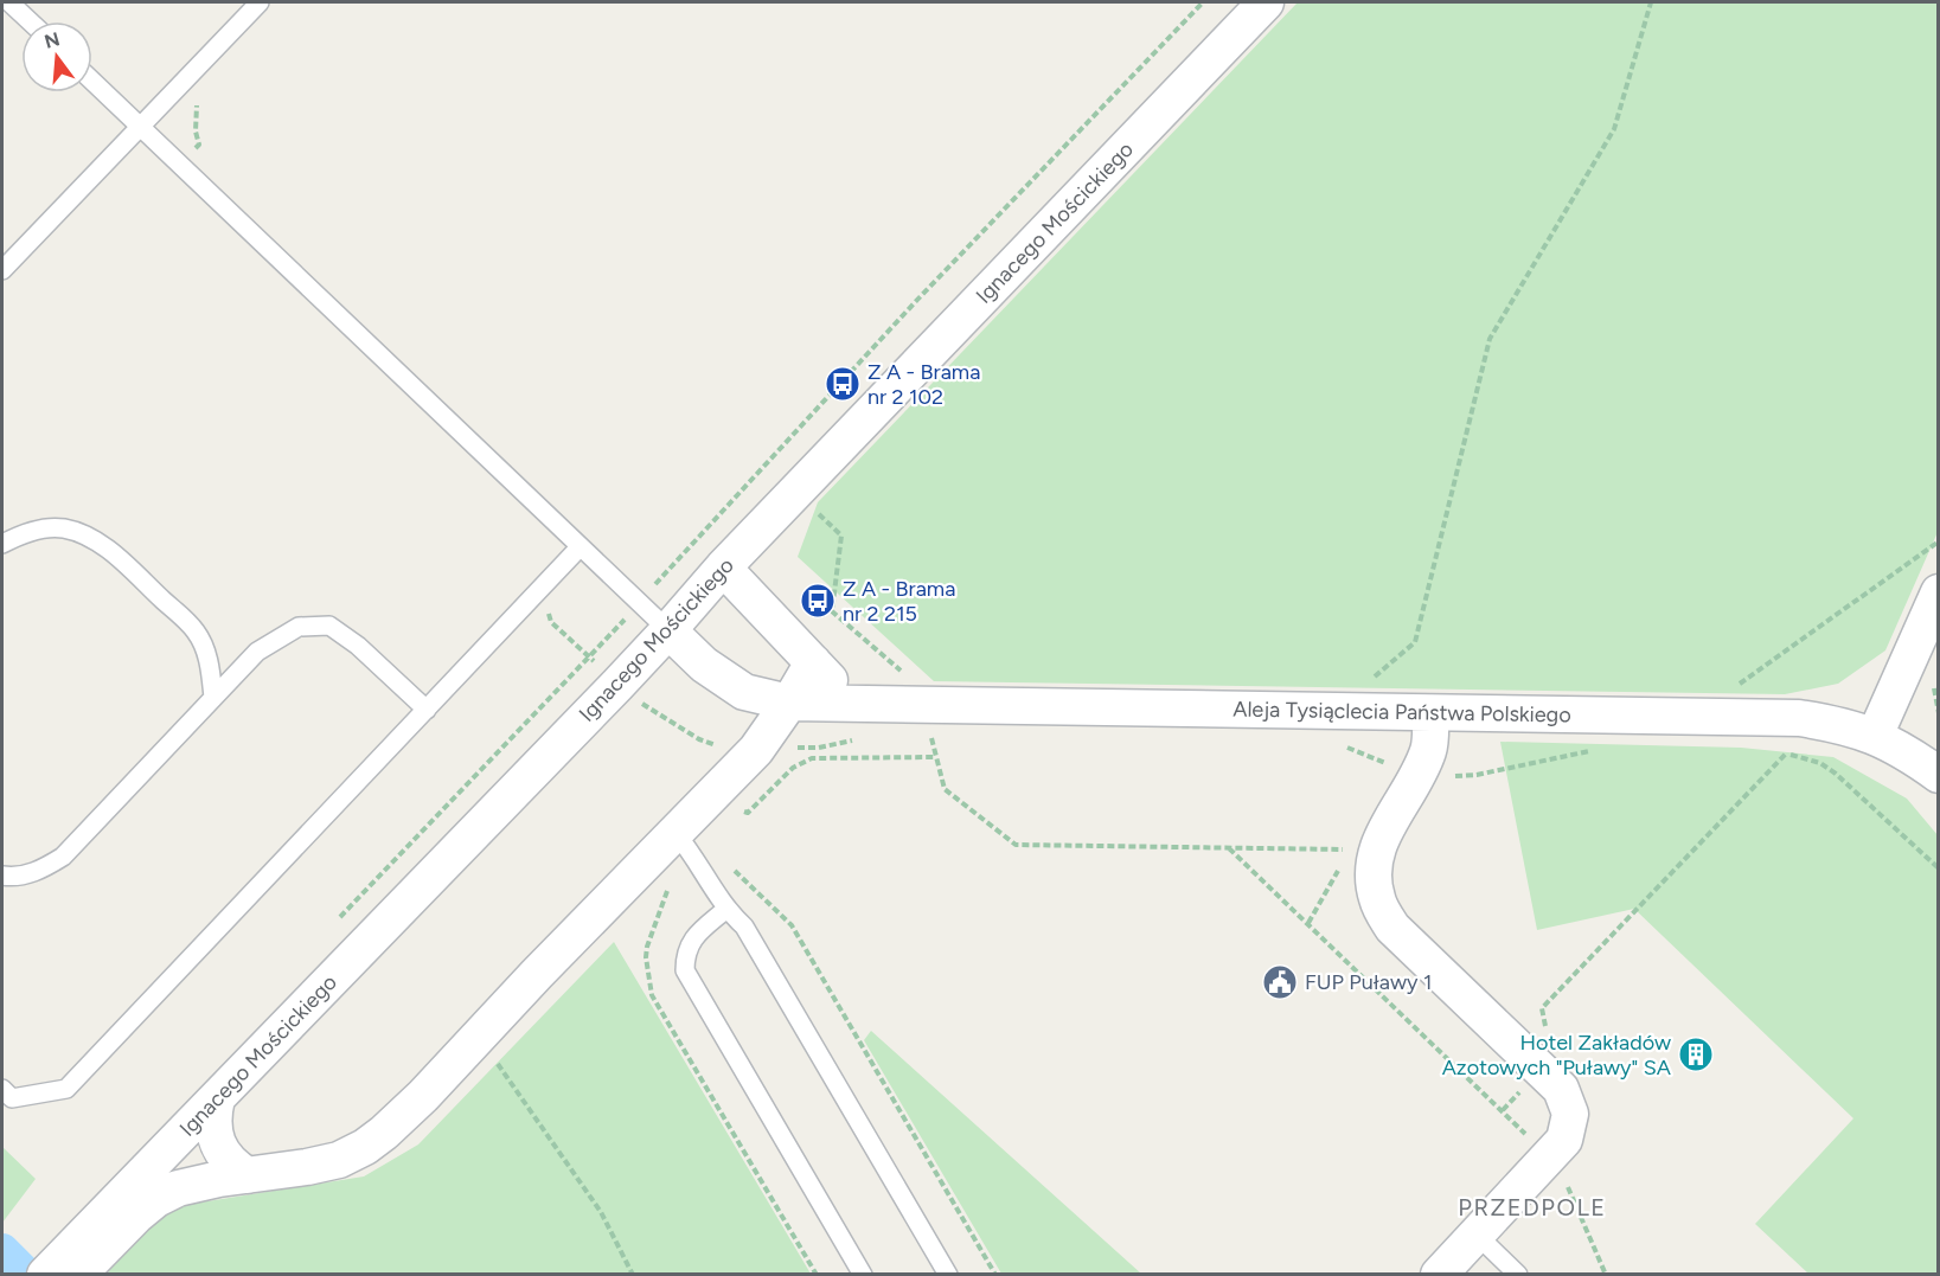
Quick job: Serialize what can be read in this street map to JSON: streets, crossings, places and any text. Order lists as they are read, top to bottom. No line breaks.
{"streets":{"street":["Ignacego Mościckiego","Aleja Tysiąclecia Państwa Polskiego"]},"crossings":[["Ignacego Mościckiego","Aleja Tysiąclecia Państwa Polskiego"]],"districts":["PRZEDPOLE"],"places":{"bus stop":["Z A - Brama nr 2 102","Z A - Brama nr 2 215"],"public building":["FUP Puławy 1"],"building":["Hotel Zakładów Azotowych \"Puławy\" SA"]},"north":"top"}
